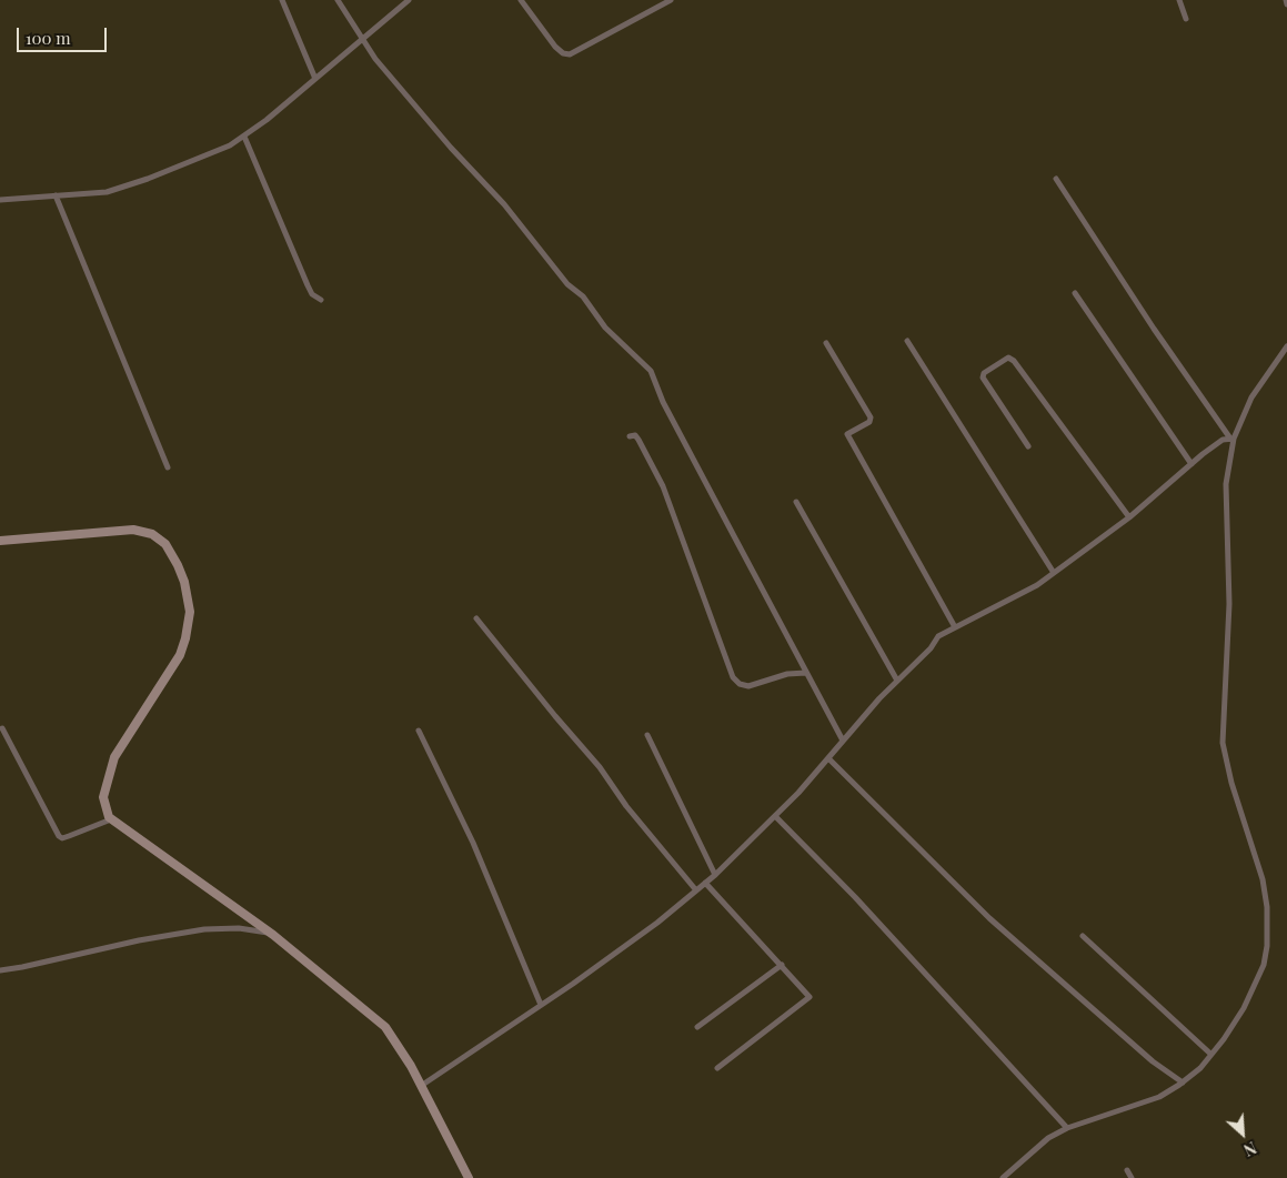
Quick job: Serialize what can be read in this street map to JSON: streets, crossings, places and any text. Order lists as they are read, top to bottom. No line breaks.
{"scale_bar":"100 m","north":"bottom right"}
